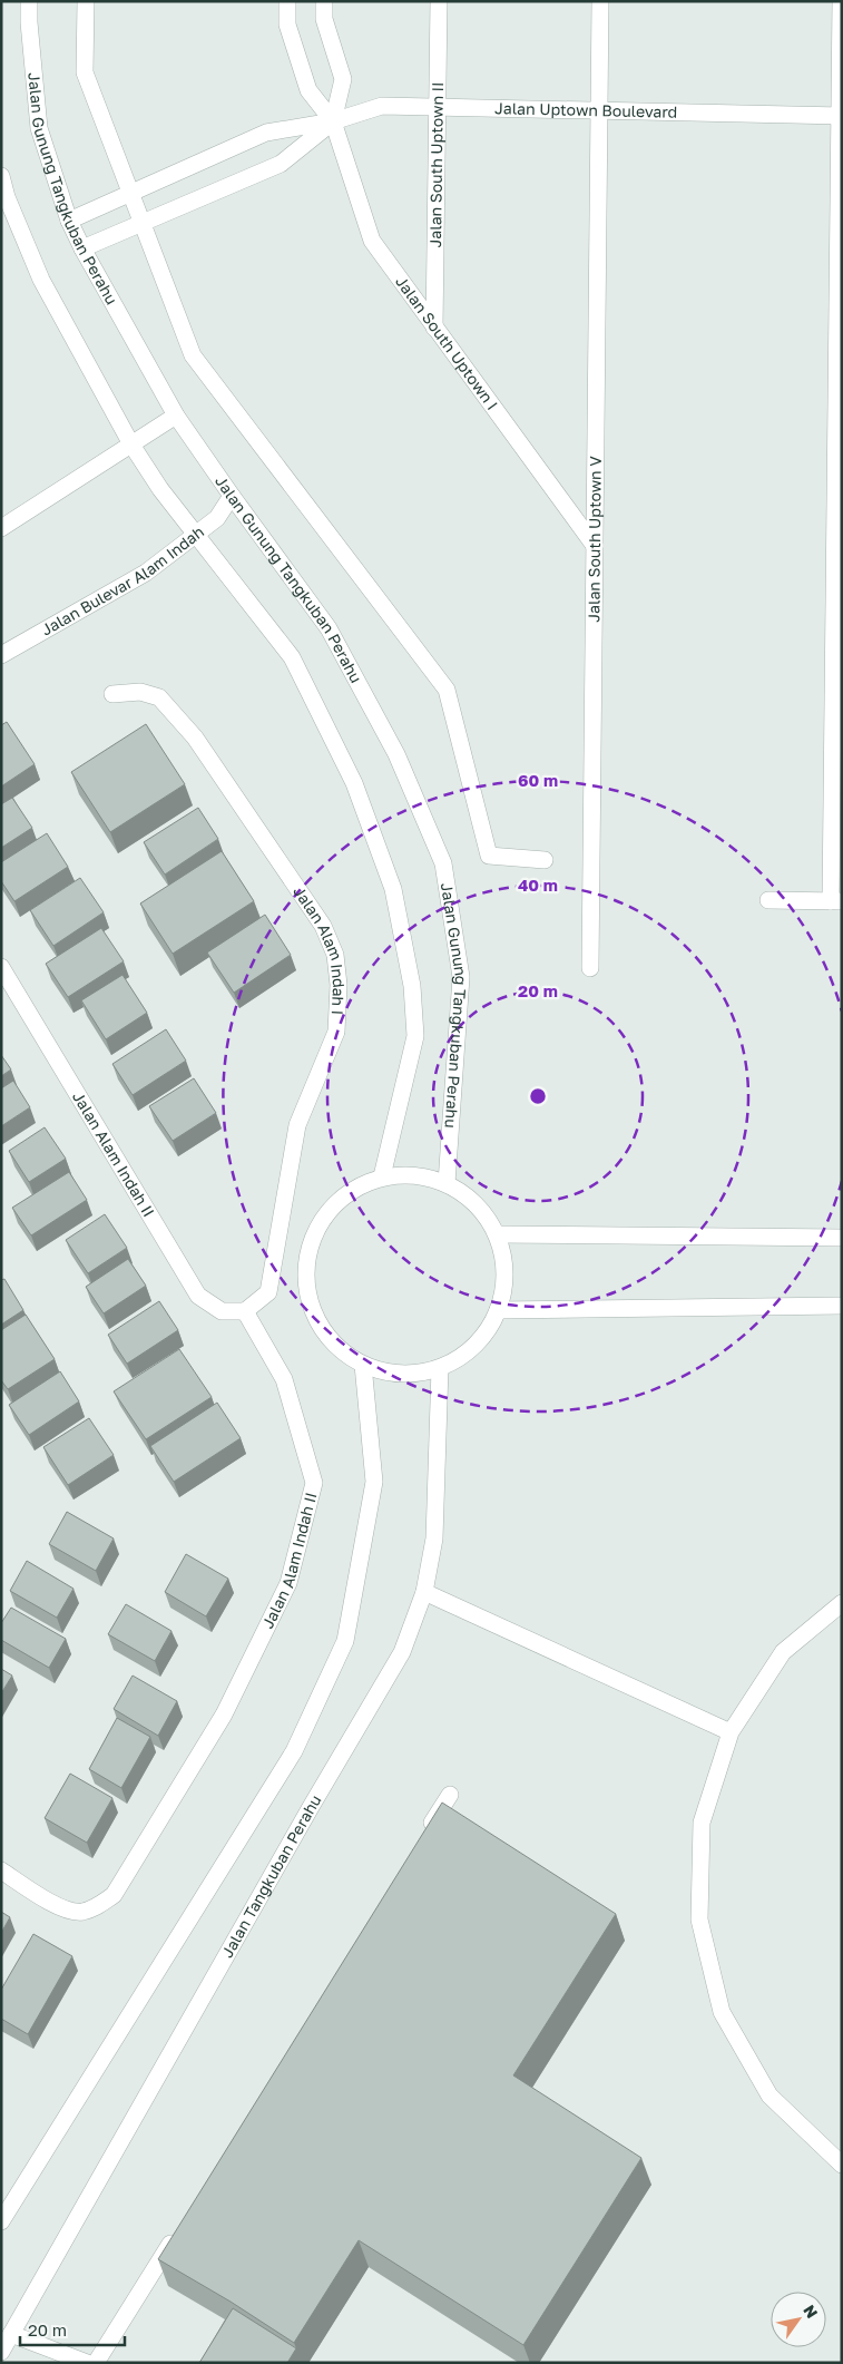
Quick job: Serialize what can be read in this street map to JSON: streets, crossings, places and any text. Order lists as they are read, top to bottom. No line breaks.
{"streets":{"street":["Jalan Uptown Boulevard","Jalan South Uptown II","Jalan Gunung Tangkuban Perahu","Jalan South Uptown I","Jalan South Uptown V","Jalan Bulevar Alam Indah","Jalan Alam Indah I","Jalan Alam Indah II","Jalan Tangkuban Perahu"]},"crossings":[["Jalan Uptown Boulevard","Jalan South Uptown II"],["Jalan Uptown Boulevard","Jalan South Uptown I"],["Jalan Uptown Boulevard","Jalan South Uptown V"],["Jalan South Uptown II","Jalan South Uptown I"],["Jalan Gunung Tangkuban Perahu","Jalan Bulevar Alam Indah"],["Jalan South Uptown I","Jalan South Uptown V"],["Jalan Alam Indah I","Jalan Alam Indah II"]],"scale_bar":"20 m","north":"top right","rings":["60 m","40 m","20 m"]}
